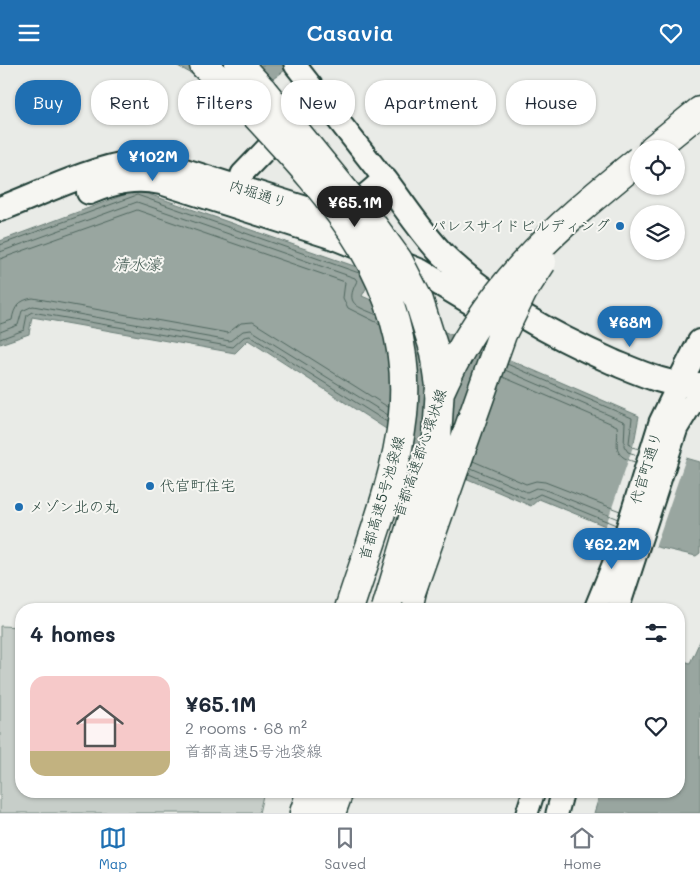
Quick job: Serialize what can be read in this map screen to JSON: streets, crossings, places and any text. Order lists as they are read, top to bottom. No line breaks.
{"streets":{"highway":["首都高速都心環状線","首都高速5号池袋線"],"main road":["内堀通り"],"street":["代官町通り"]},"crossings":[["内堀通り","代官町通り"]],"water":["清水濠"],"places":["パレスサイドビルディング","代官町住宅","メゾン北の丸"],"page":{"header":"Casavia","chip":["Buy","Rent","Filters","New","Apartment","House"],"price":["¥102M","¥65.1M","¥68M","¥62.2M"],"heading":"4 homes","list":[{"name":"¥65.1M","note":"2 rooms · 68 m² · 首都高速5号池袋線"}],"tabs":["Map","Saved","Home"]}}
